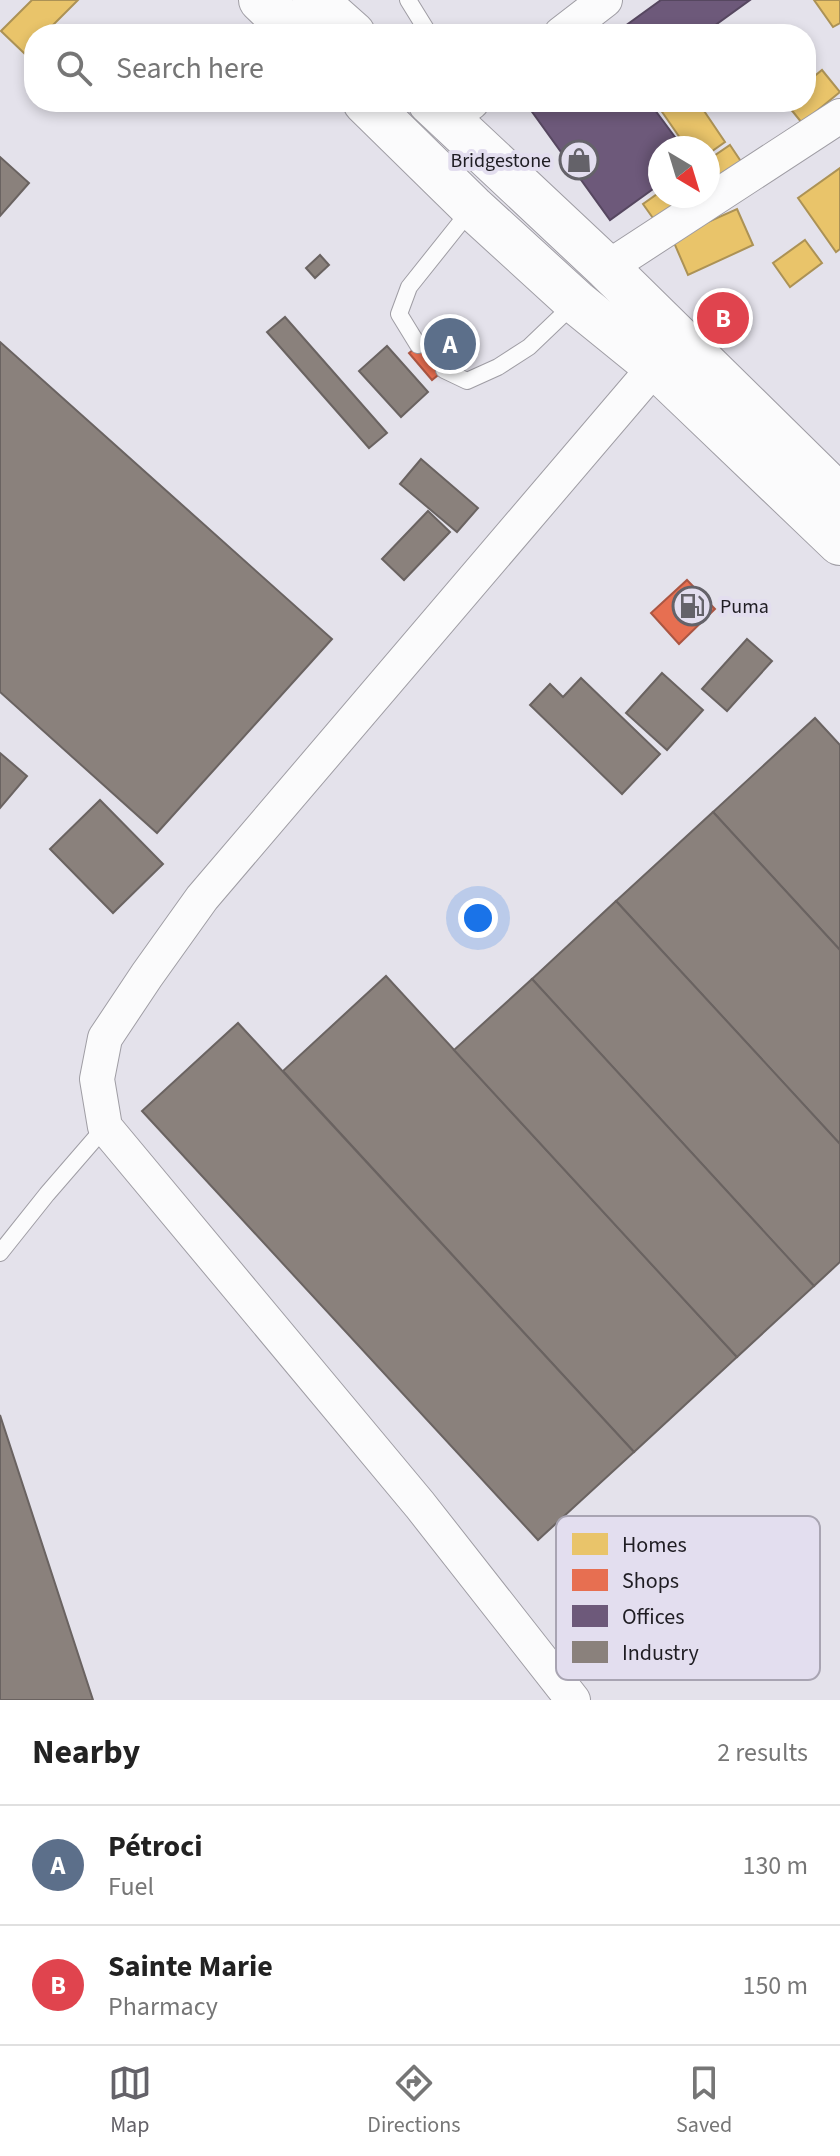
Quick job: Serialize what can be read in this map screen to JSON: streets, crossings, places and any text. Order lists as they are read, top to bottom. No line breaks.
{"places":{"shop":["Bridgestone"],"fuel station":["Puma"]},"legend":["Homes","Shops","Offices","Industry"],"north":"bottom right","page":{"search":"Search here","pins":["B","A"],"heading":["Nearby","2 results"],"list":[{"mark":"A","name":"Pétroci","note":"Fuel","value":"130 m"},{"mark":"B","name":"Sainte Marie","note":"Pharmacy","value":"150 m"}],"nav":["Map","Directions","Saved"]}}
